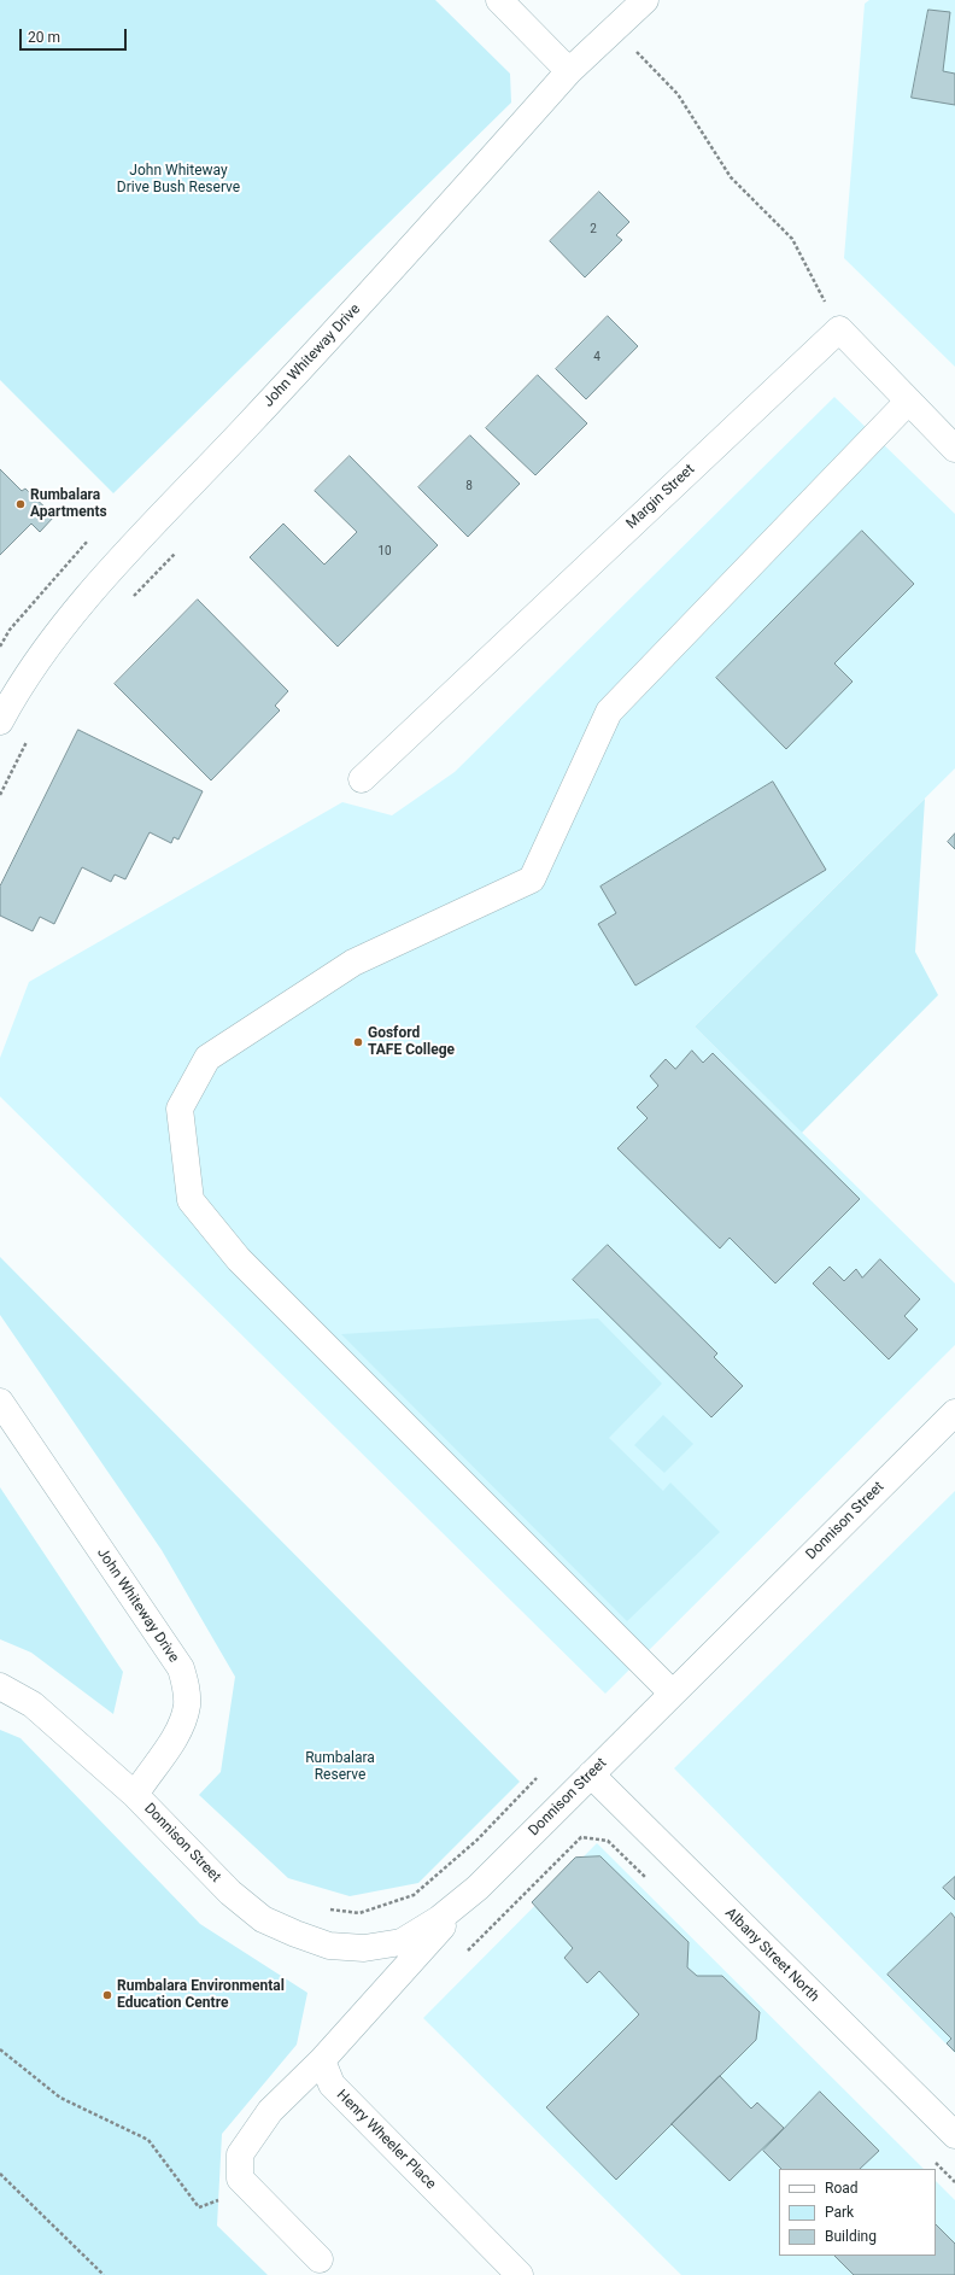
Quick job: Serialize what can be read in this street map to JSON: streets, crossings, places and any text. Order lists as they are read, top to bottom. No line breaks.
{"streets":{"street":["John Whiteway Drive","Margin Street","Donnison Street","Albany Street North","Henry Wheeler Place"]},"crossings":[["John Whiteway Drive","Donnison Street"],["Donnison Street","Albany Street North"]],"parks":["John Whiteway Drive Bush Reserve","Rumbalara Reserve"],"places":["Rumbalara Apartments","Gosford TAFE College","Rumbalara Environmental Education Centre"],"house_numbers":["2","4","8","10"],"legend":["Road","Park","Building"],"scale_bar":"20 m"}
